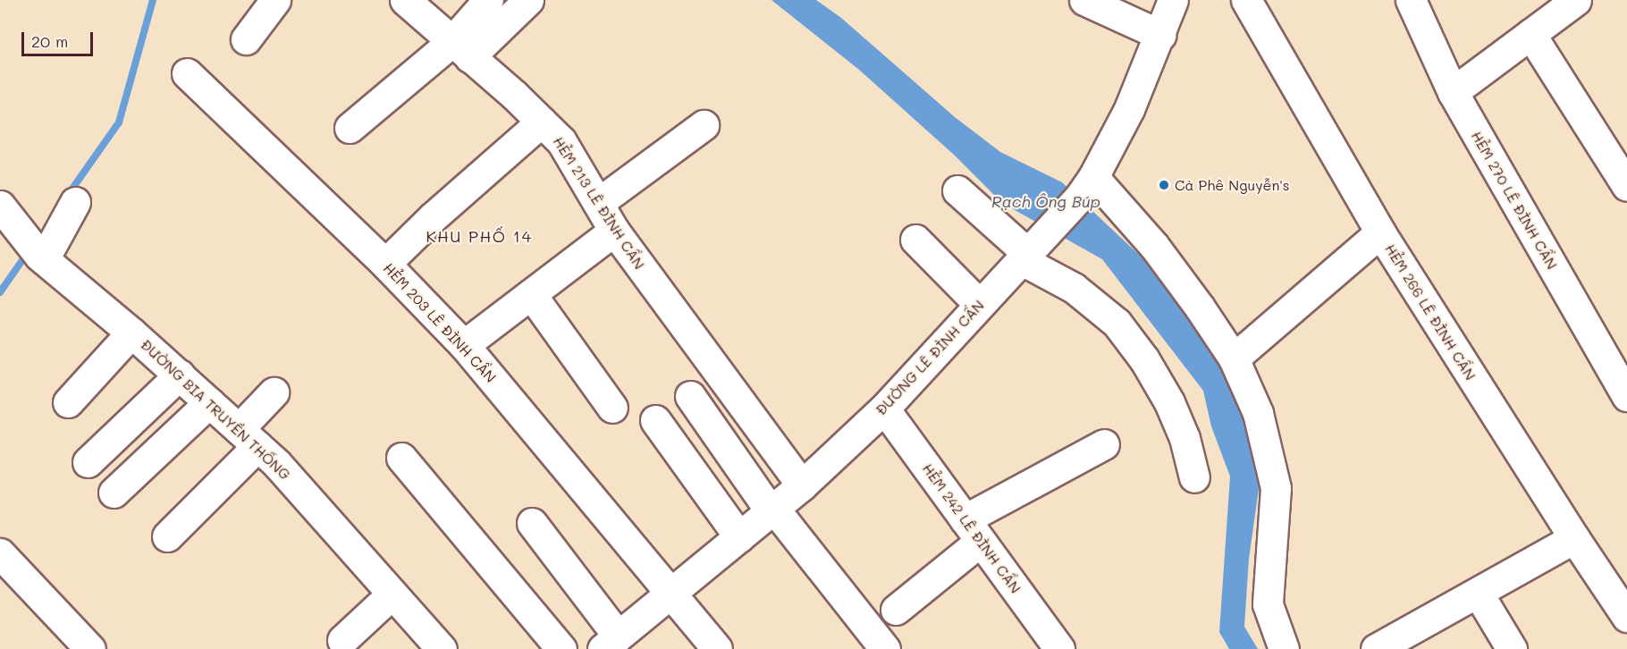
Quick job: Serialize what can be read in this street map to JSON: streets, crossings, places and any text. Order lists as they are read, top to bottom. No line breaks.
{"streets":{"street":["HẺM 270 LÊ ĐÌNH CẨN","HẺM 213 LÊ ĐÌNH CẨN","HẺM 266 LÊ ĐÌNH CẨN","HẺM 203 LÊ ĐÌNH CẨN","ĐƯỜNG LÊ ĐÌNH CẨN","ĐƯỜNG BIA TRUYỀN THỐNG","HẺM 242 LÊ ĐÌNH CẨN"]},"crossings":[["HẺM 213 LÊ ĐÌNH CẨN","ĐƯỜNG LÊ ĐÌNH CẨN"],["HẺM 203 LÊ ĐÌNH CẨN","ĐƯỜNG LÊ ĐÌNH CẨN"],["ĐƯỜNG LÊ ĐÌNH CẨN","HẺM 242 LÊ ĐÌNH CẨN"]],"districts":["KHU PHỐ 14"],"water":["Rạch Ông Búp"],"places":["Cà Phê Nguyễn's"],"scale_bar":"20 m"}
